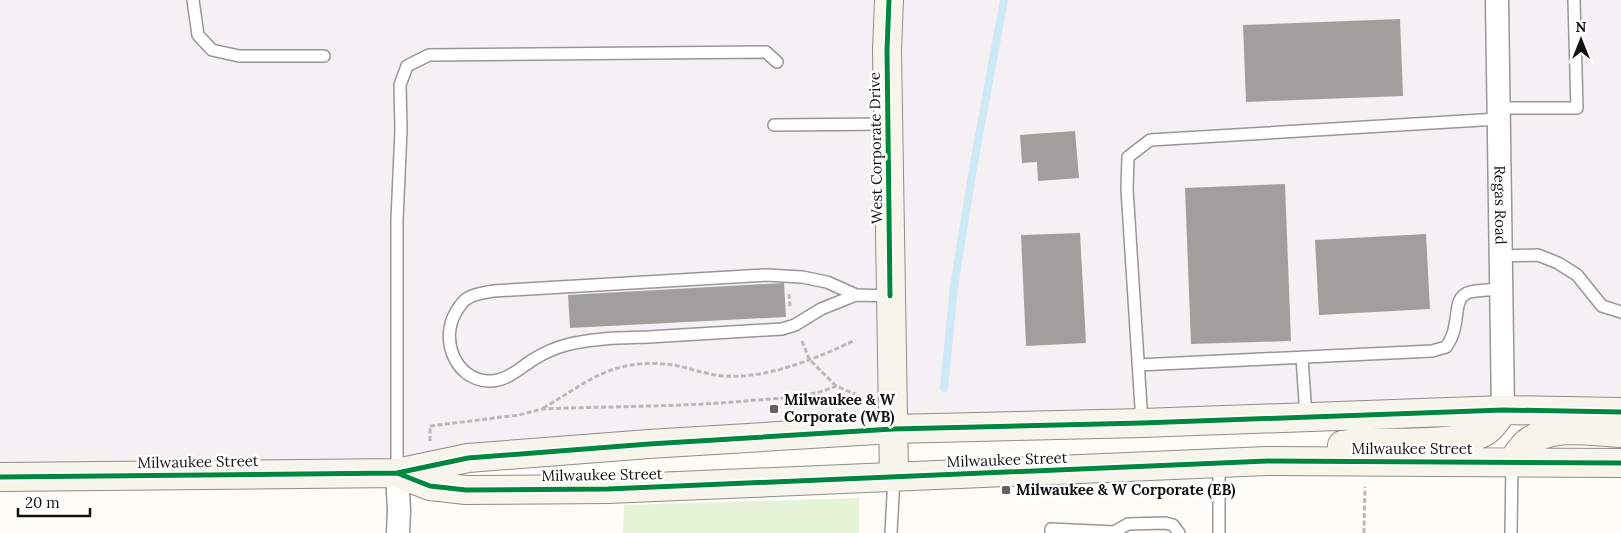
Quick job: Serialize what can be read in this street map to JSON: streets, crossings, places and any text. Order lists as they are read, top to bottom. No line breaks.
{"streets":{"street":["West Corporate Drive","Regas Road","Milwaukee Street"]},"crossings":[["West Corporate Drive","Milwaukee Street"],["Regas Road","Milwaukee Street"]],"places":{"transit":["Milwaukee & W Corporate (WB)","Milwaukee & W Corporate (EB)"]},"scale_bar":"20 m","north":"top"}
